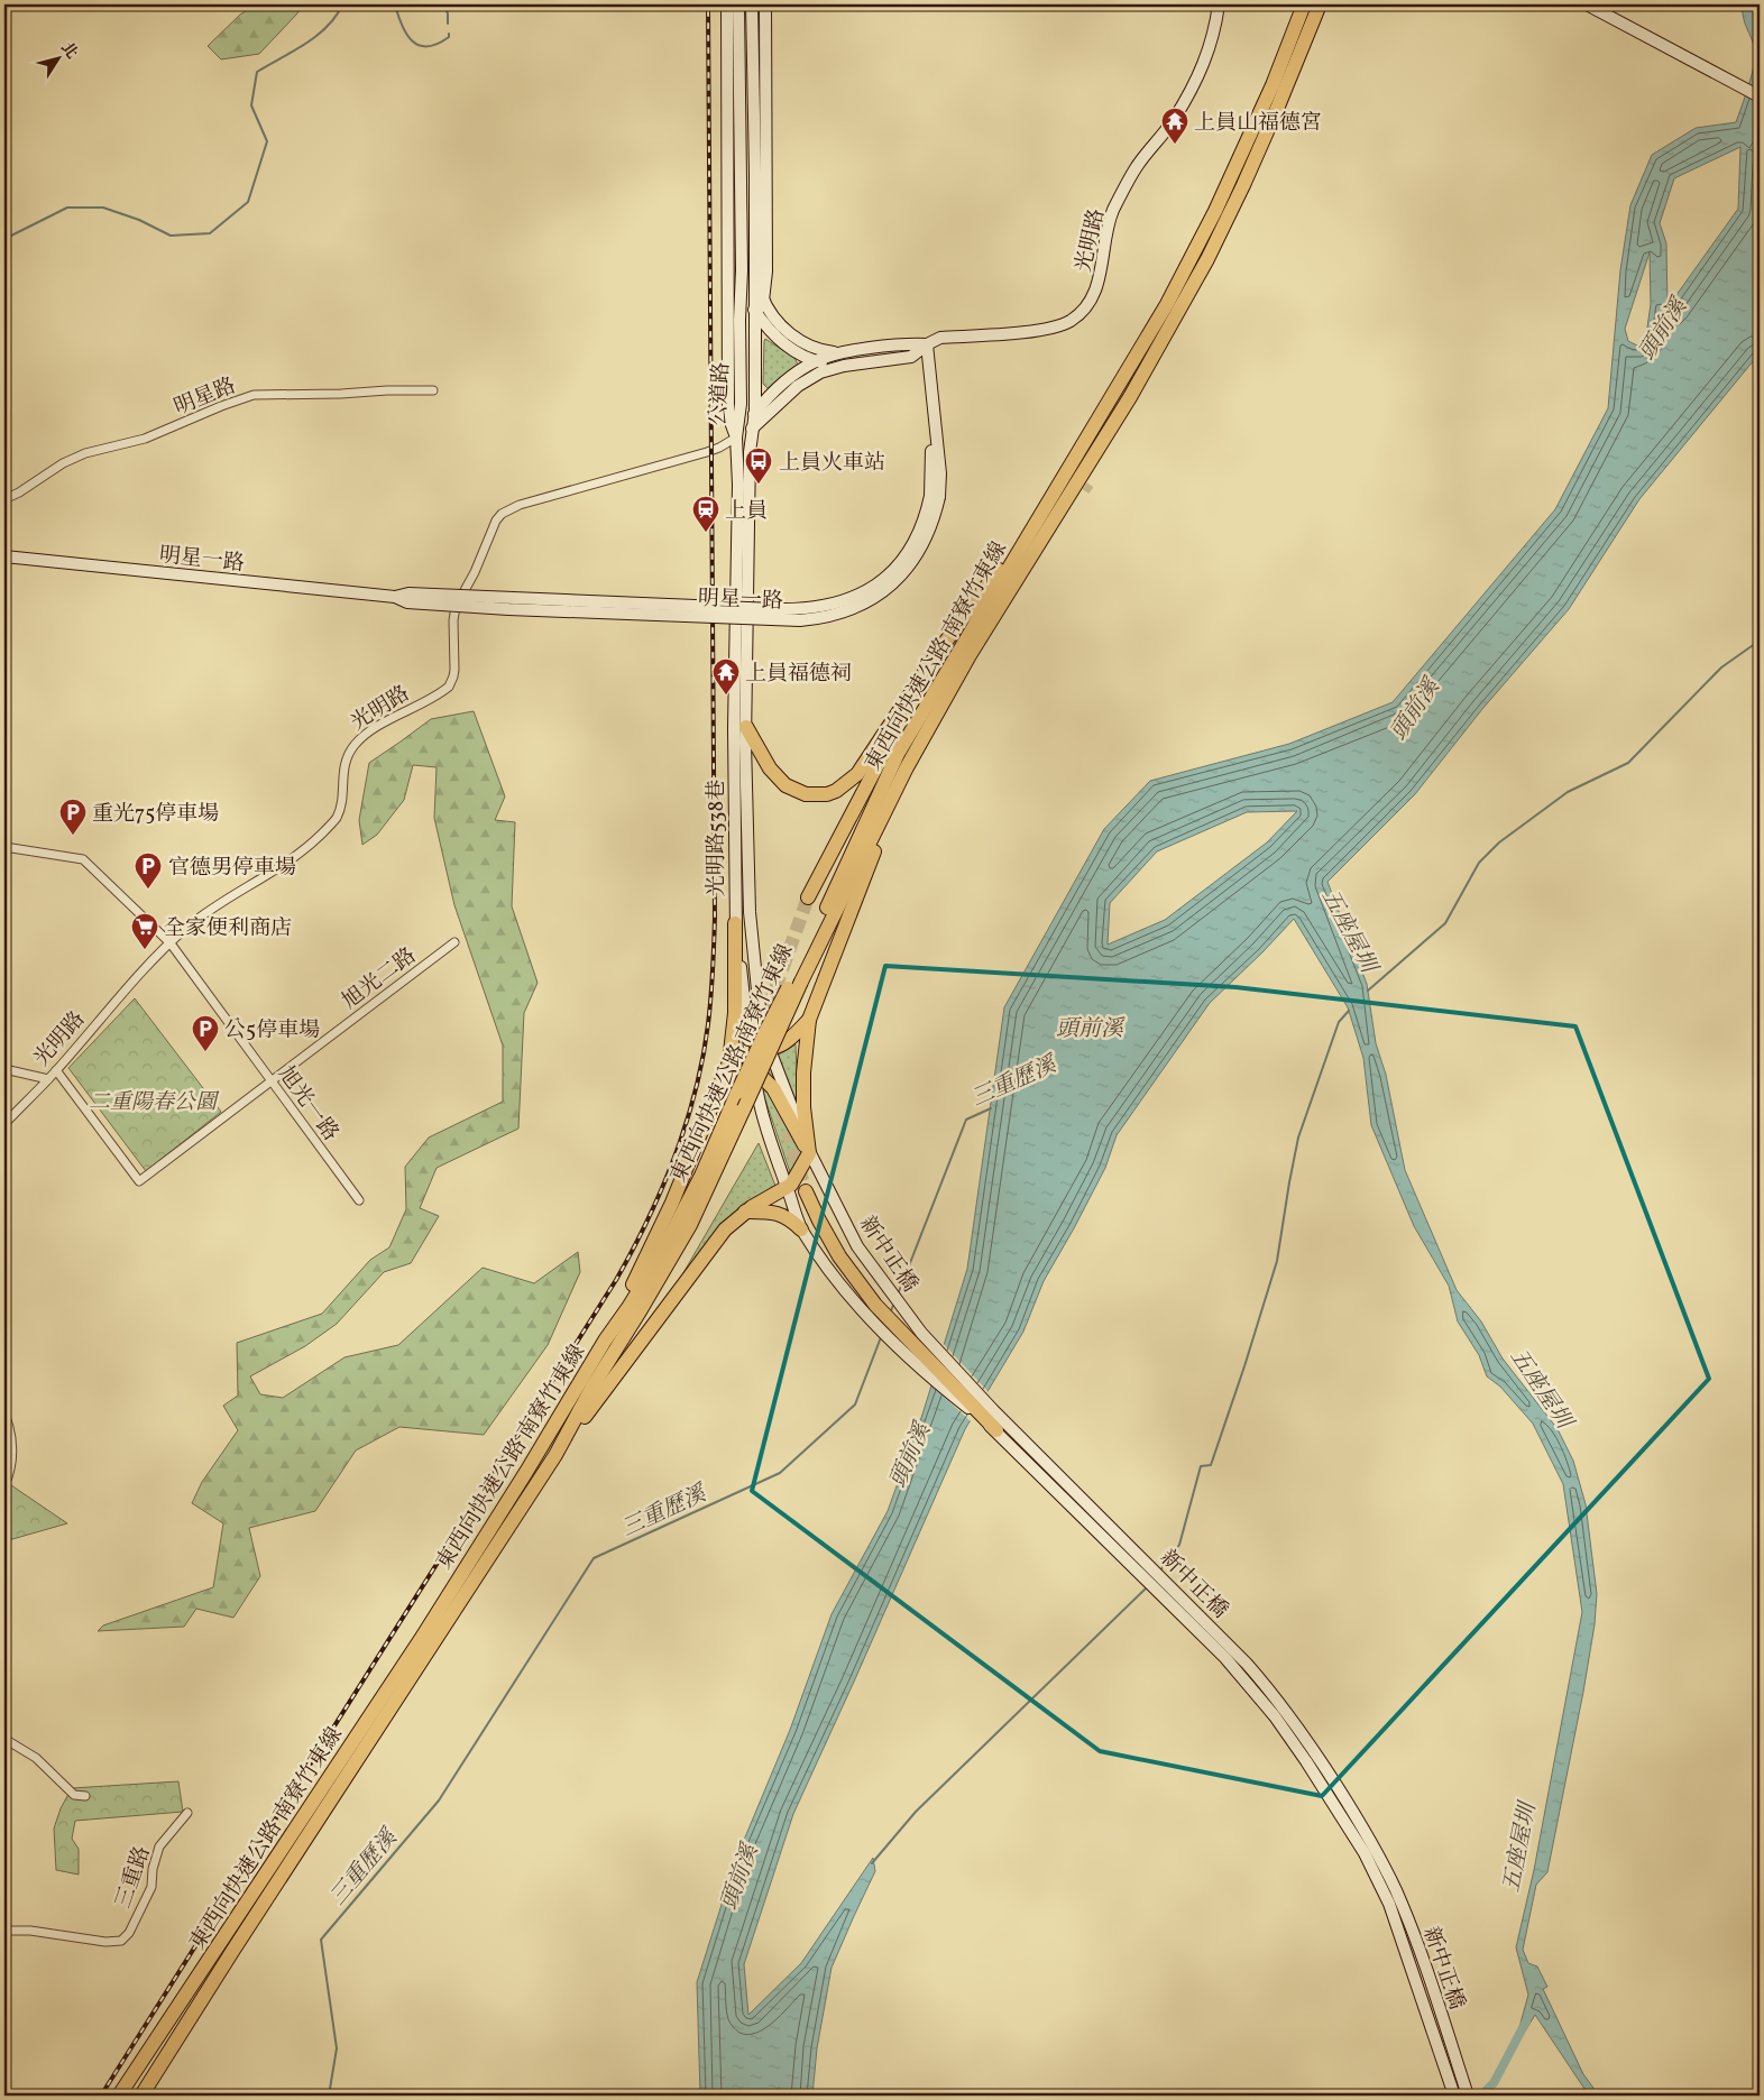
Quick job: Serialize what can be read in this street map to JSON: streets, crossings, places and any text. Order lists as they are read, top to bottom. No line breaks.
{"streets":{"highway":["東西向快速公路 南寮竹東線"],"street":["光明路","公道路","明星路","明星一路","光明路538巷","旭光二路","旭光一路","新中正橋","三重路"]},"crossings":[["光明路","公道路"],["光明路","明星一路"],["光明路","光明路538巷"],["光明路","旭光二路"],["光明路","旭光一路"],["公道路","光明路538巷"],["光明路538巷","新中正橋"],["旭光二路","旭光一路"]],"water":["頭前溪","五座屋圳","三重歷溪"],"parks":["二重陽春公園"],"places":{"temple":["上員山福德宮","上員福德祠"],"bus stop":["上員火車站"],"station":["上員"],"parking":["重光75停車場","官德男停車場","公5停車場"],"supermarket":["全家便利商店"]},"north":"top right"}
